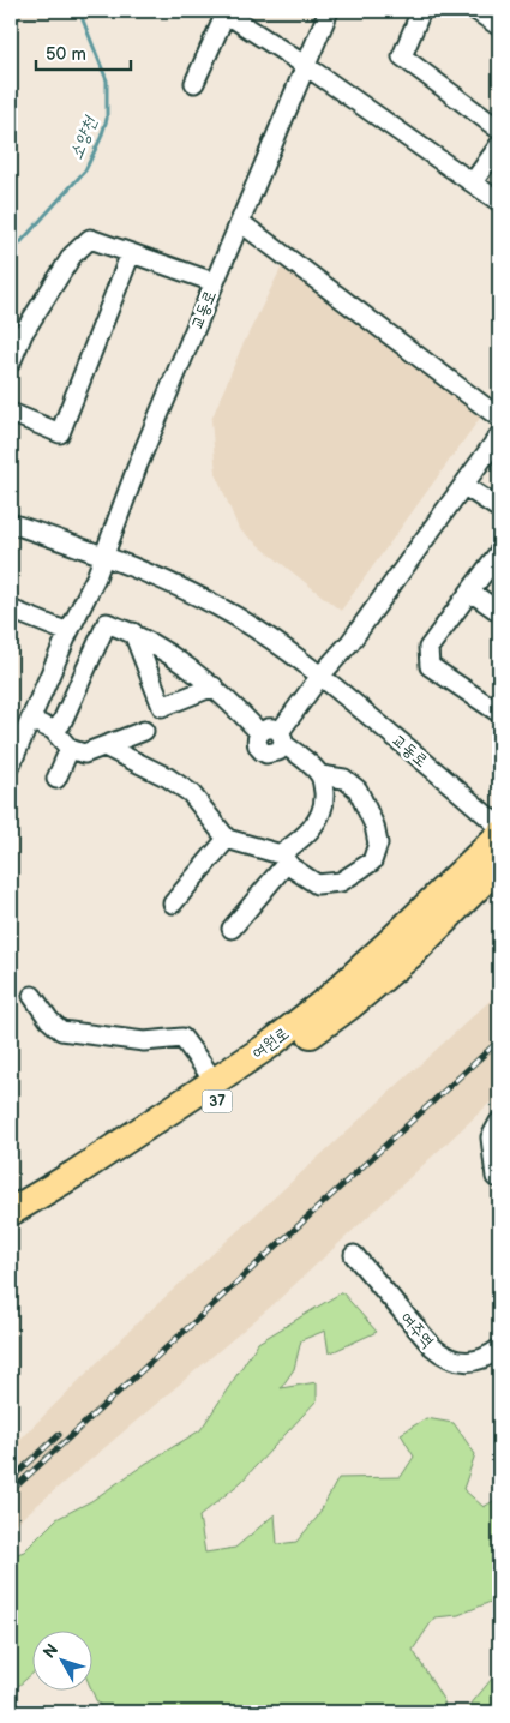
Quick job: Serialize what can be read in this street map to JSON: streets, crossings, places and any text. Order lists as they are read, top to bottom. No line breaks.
{"streets":{"highway":["여원로","37"],"street":["교동로","여주역"]},"water":["소양천"],"scale_bar":"50 m","north":"top left"}
